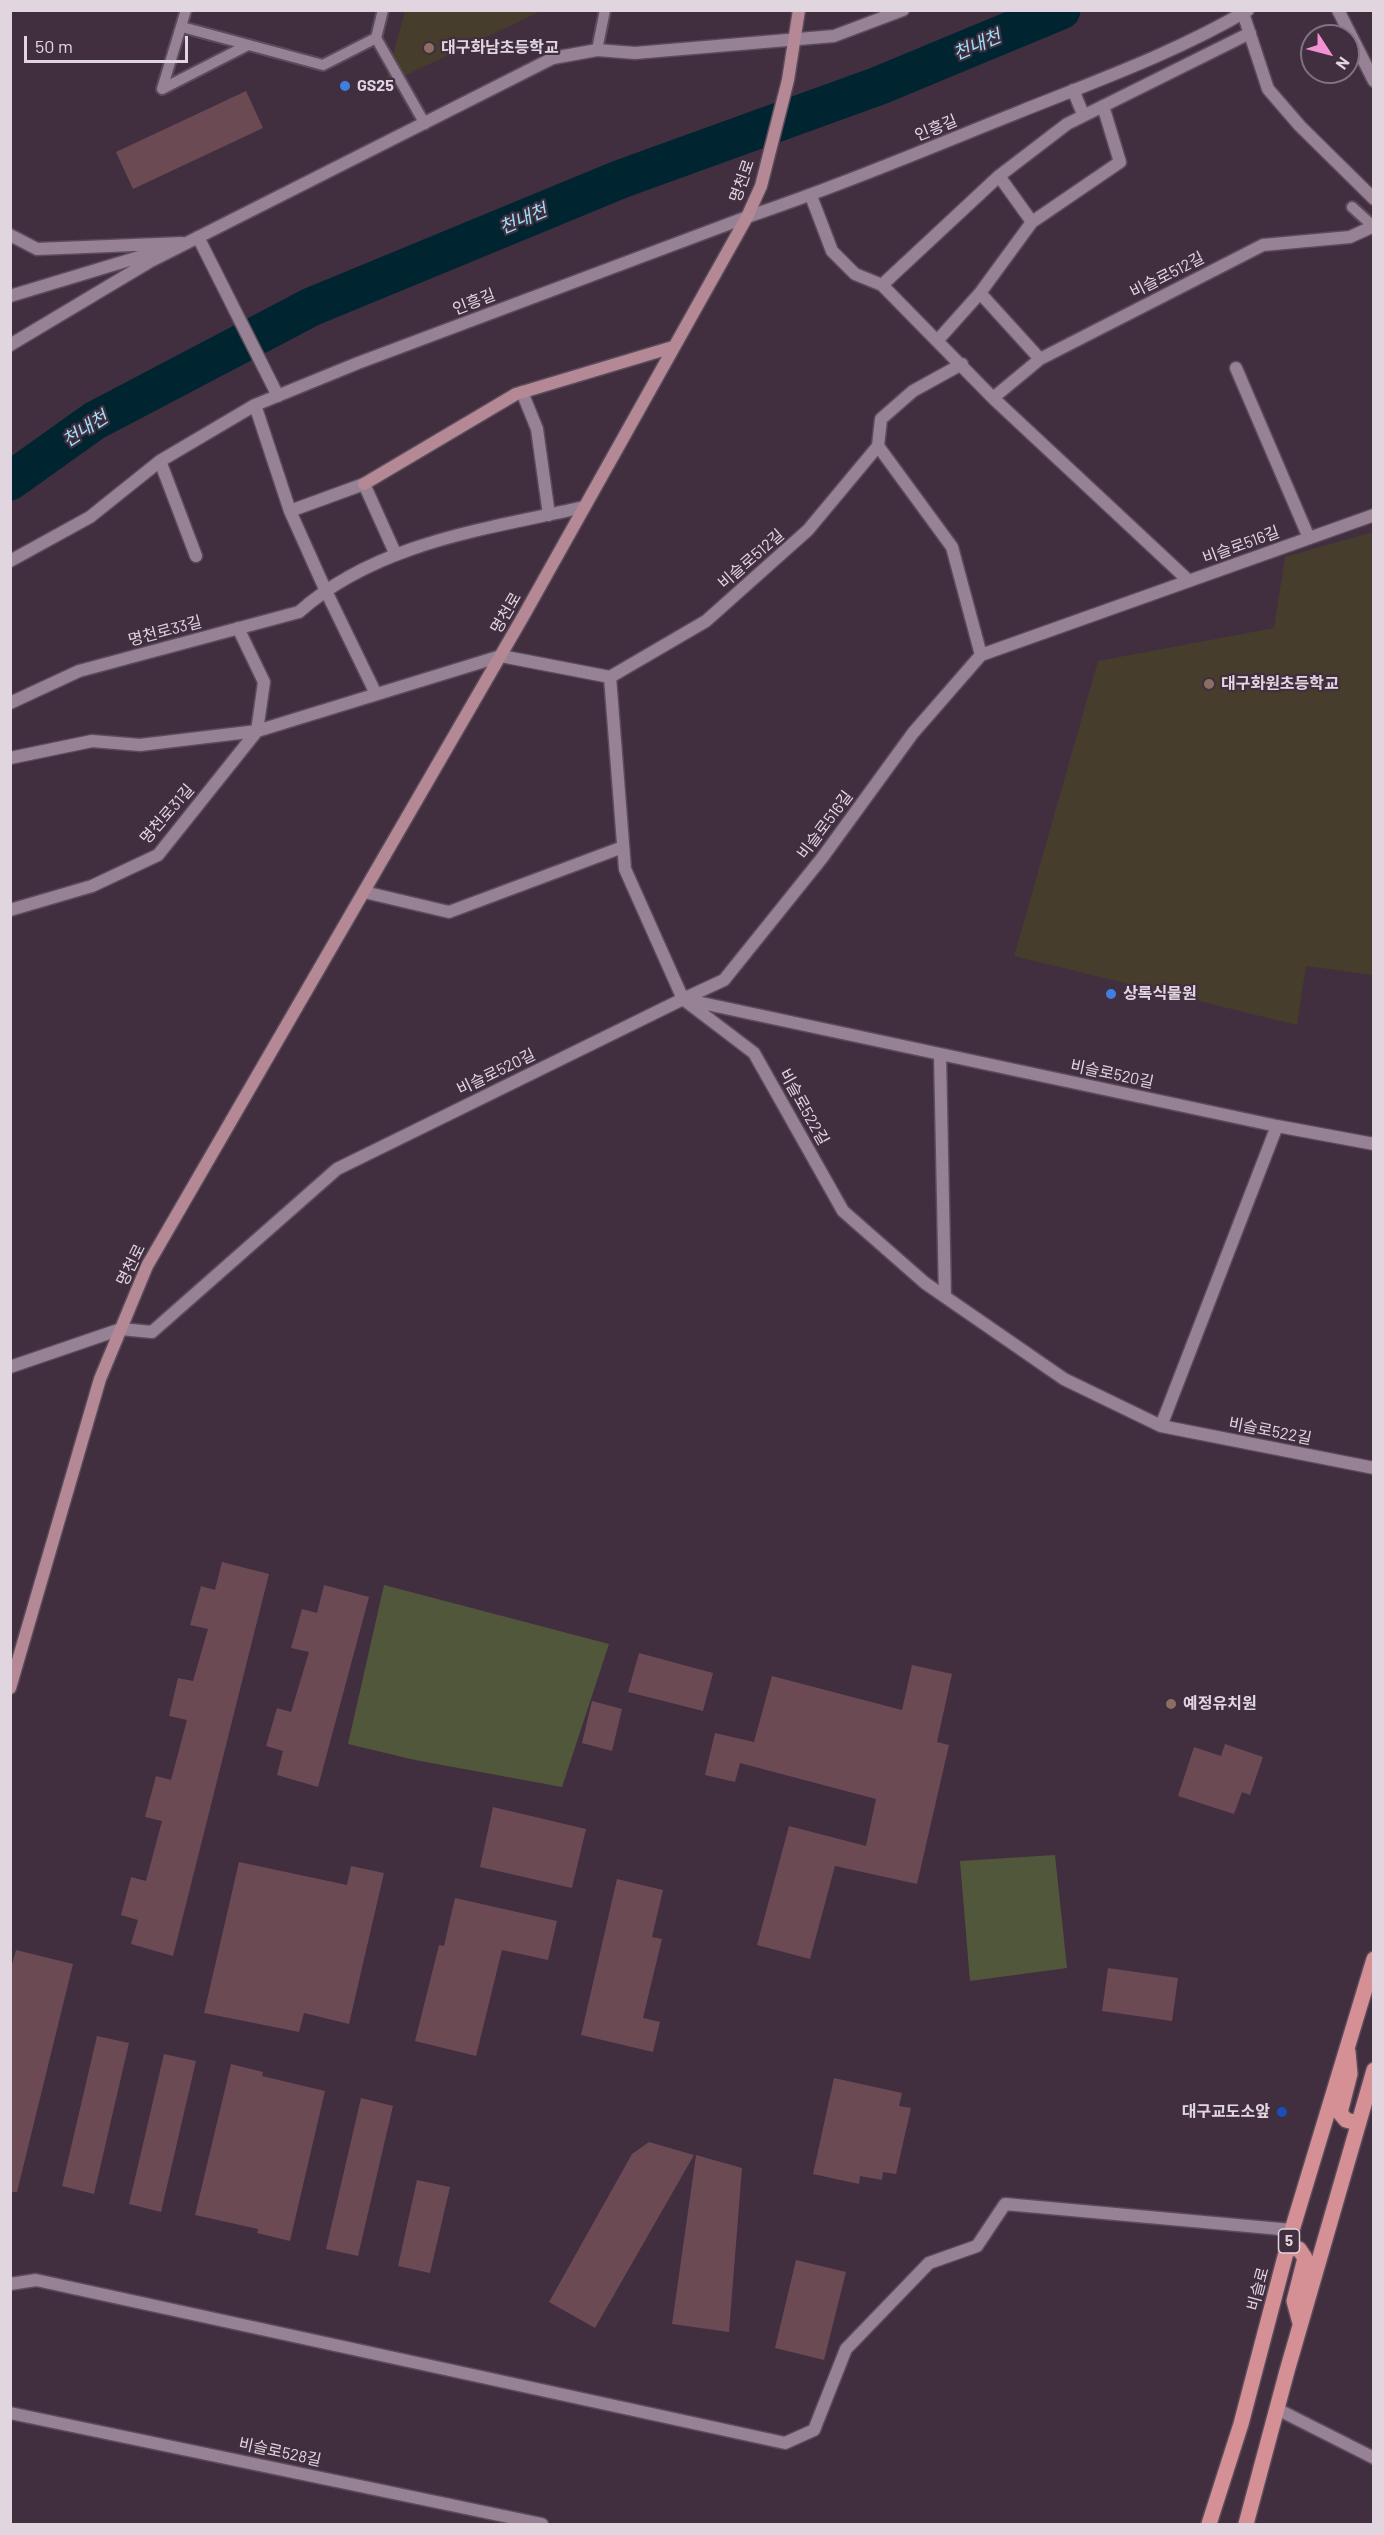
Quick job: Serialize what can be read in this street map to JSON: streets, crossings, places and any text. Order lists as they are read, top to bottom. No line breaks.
{"streets":{"main road":["5","비슬로"],"street":["인흥길","명천로","비슬로512길","비슬로516길","명천로33길","명천로31길","비슬로520길","비슬로522길","비슬로528길"]},"crossings":[["인흥길","명천로"],["명천로","명천로33길"],["명천로","비슬로520길"],["비슬로512길","비슬로522길"],["비슬로516길","비슬로520길"],["비슬로516길","비슬로522길"],["비슬로520길","비슬로522길"]],"water":["천내천"],"places":["대구화남초등학교","GS25","대구화원초등학교","상록식물원","예정유치원","대구교도소앞"],"scale_bar":"50 m","north":"bottom right"}
